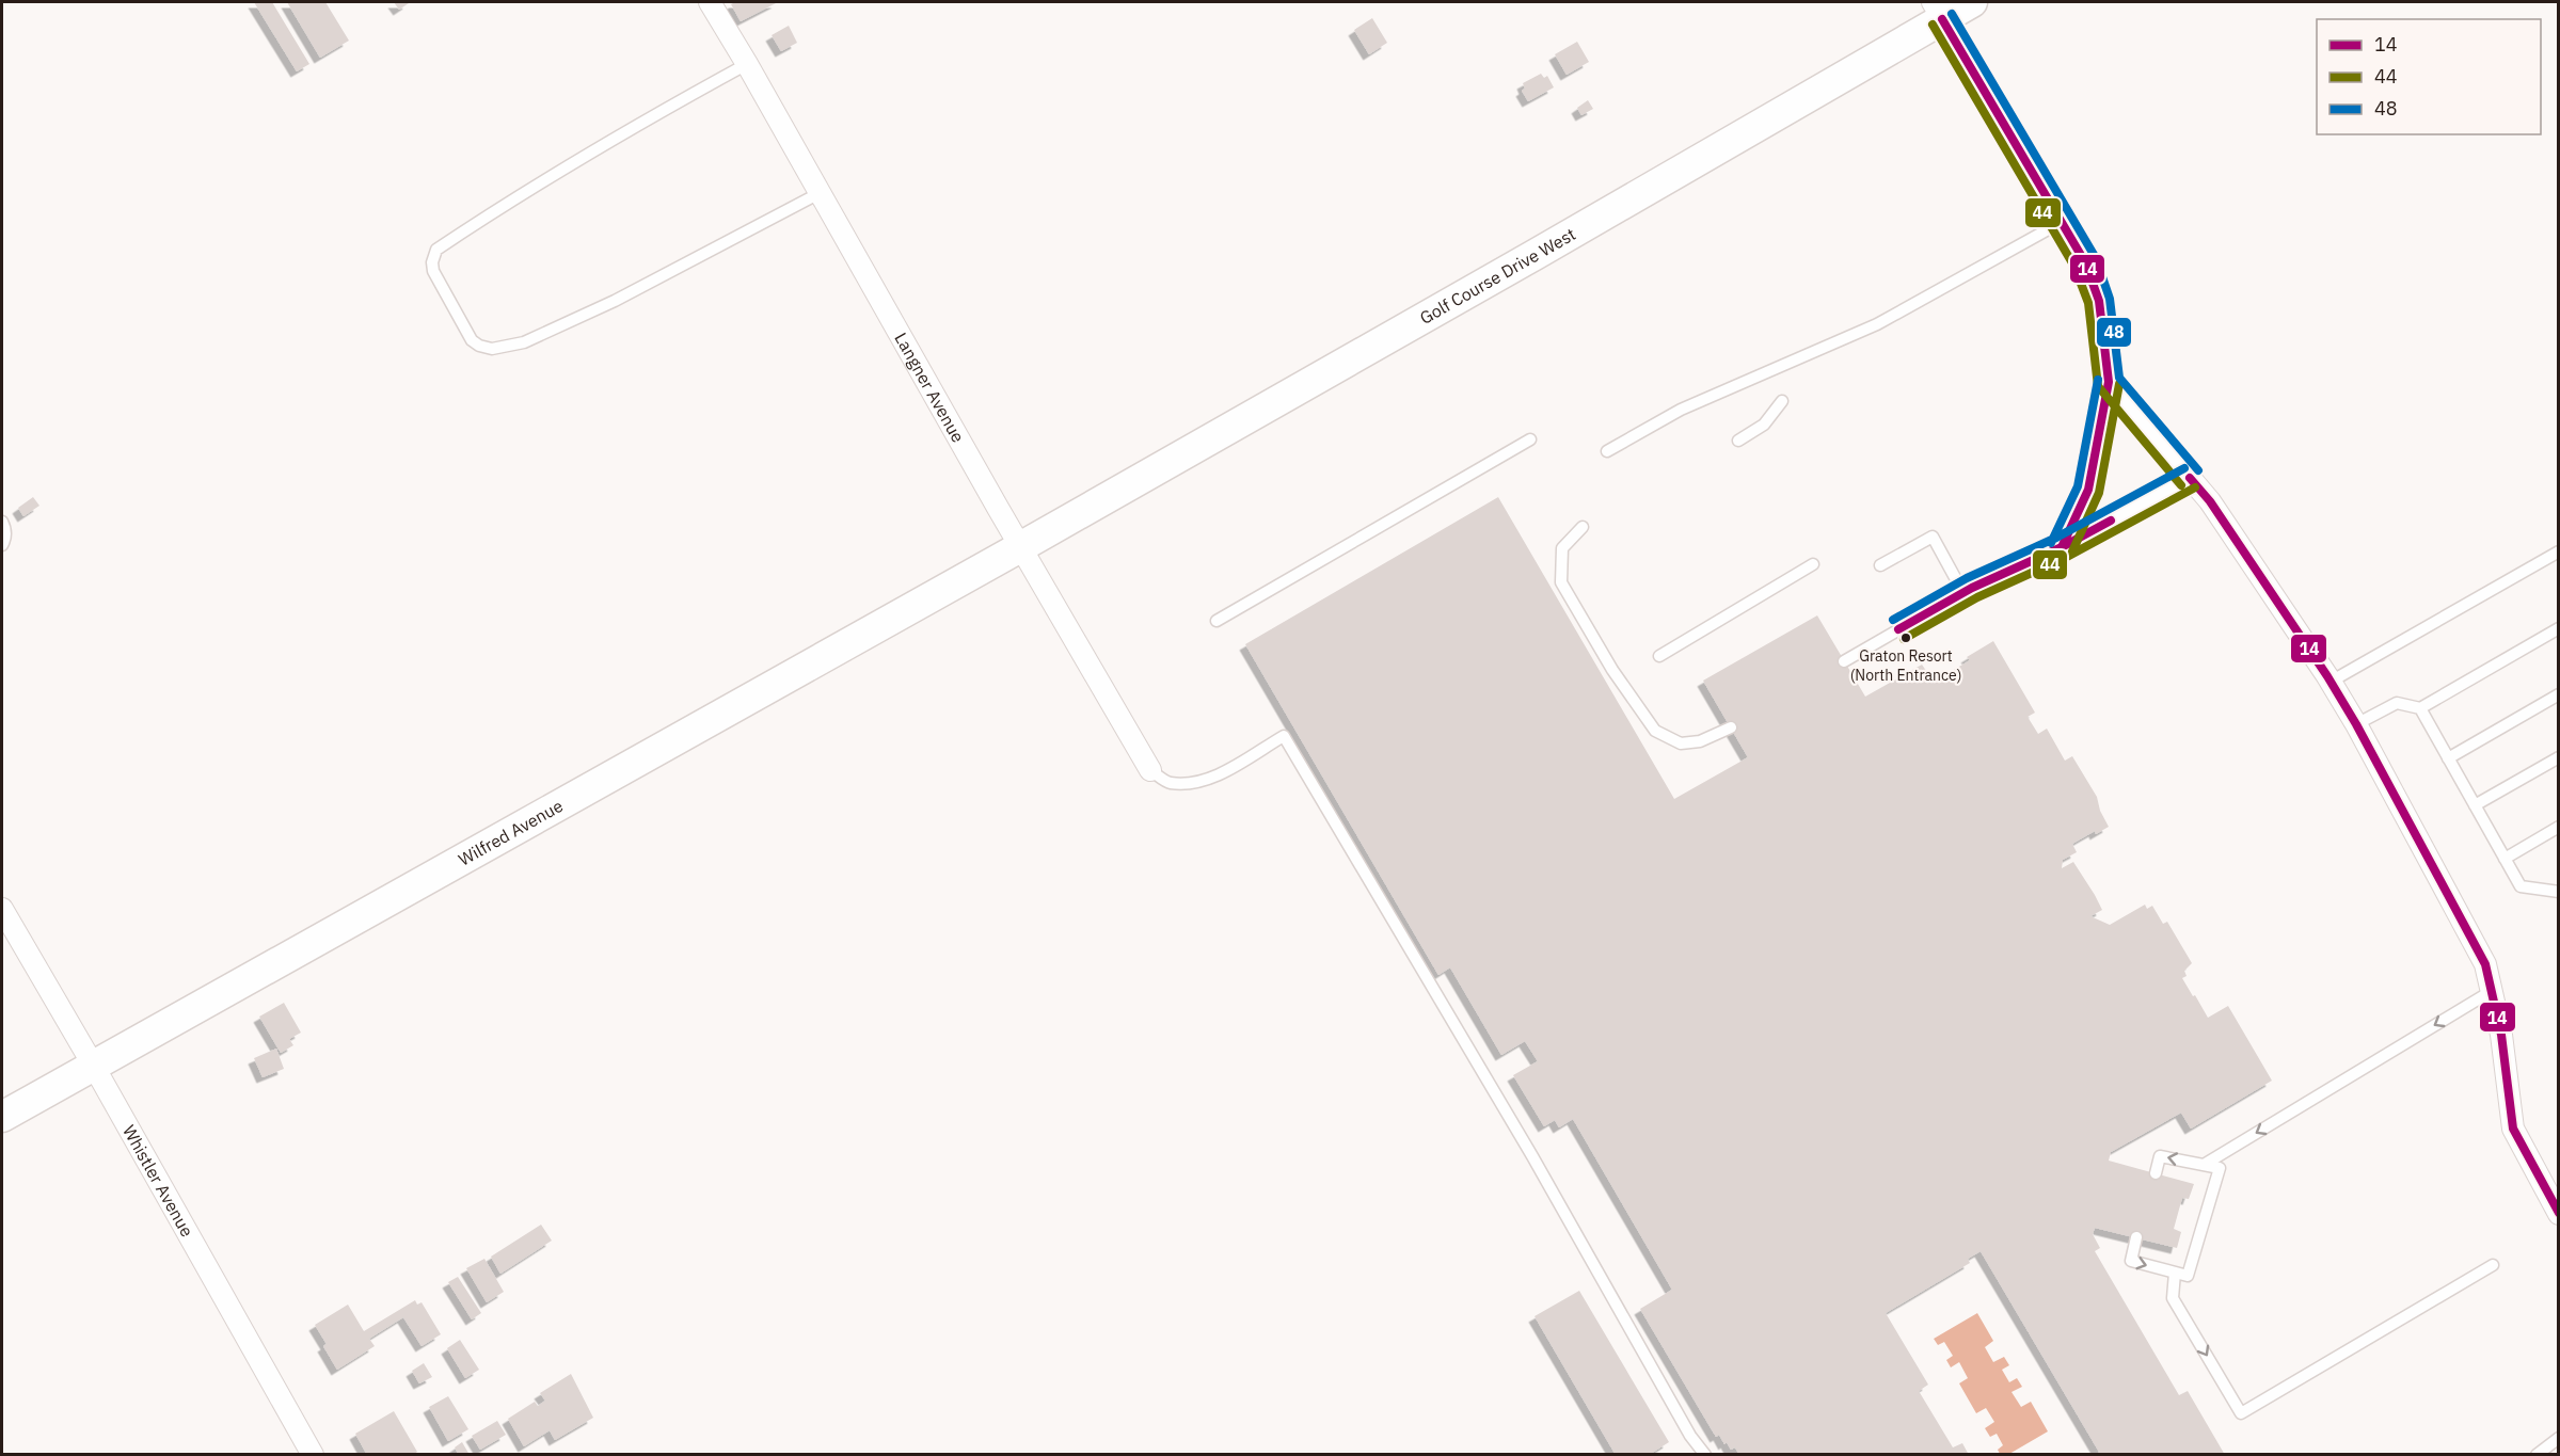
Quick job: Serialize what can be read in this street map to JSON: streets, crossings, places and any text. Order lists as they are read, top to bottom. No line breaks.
{"streets":{"street":["Golf Course Drive West","Langner Avenue","Wilfred Avenue","Whistler Avenue"]},"crossings":[["Golf Course Drive West","Langner Avenue"],["Golf Course Drive West","Wilfred Avenue"],["Langner Avenue","Wilfred Avenue"],["Wilfred Avenue","Whistler Avenue"]],"places":["Graton Resort (North Entrance)"],"lines":["transit line 48","transit line 14","transit line 44"],"legend":["14","44","48"]}
